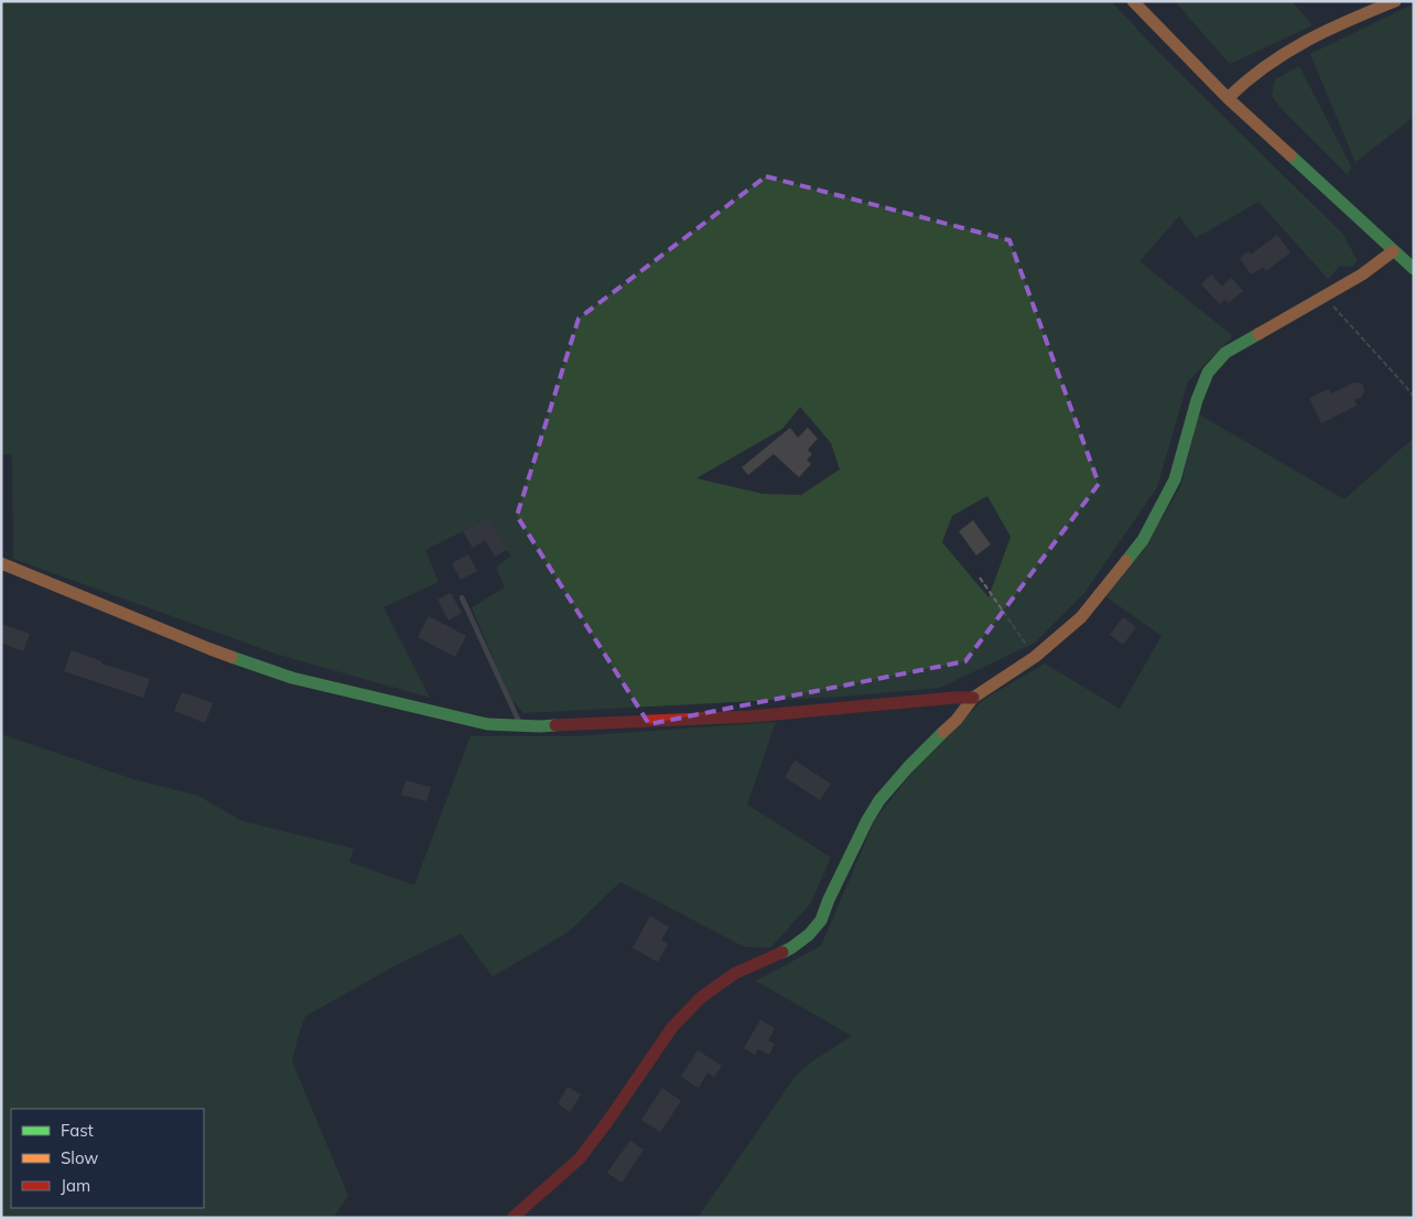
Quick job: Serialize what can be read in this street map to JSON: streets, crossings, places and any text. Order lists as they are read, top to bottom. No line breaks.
{"legend":["Fast","Slow","Jam"]}
